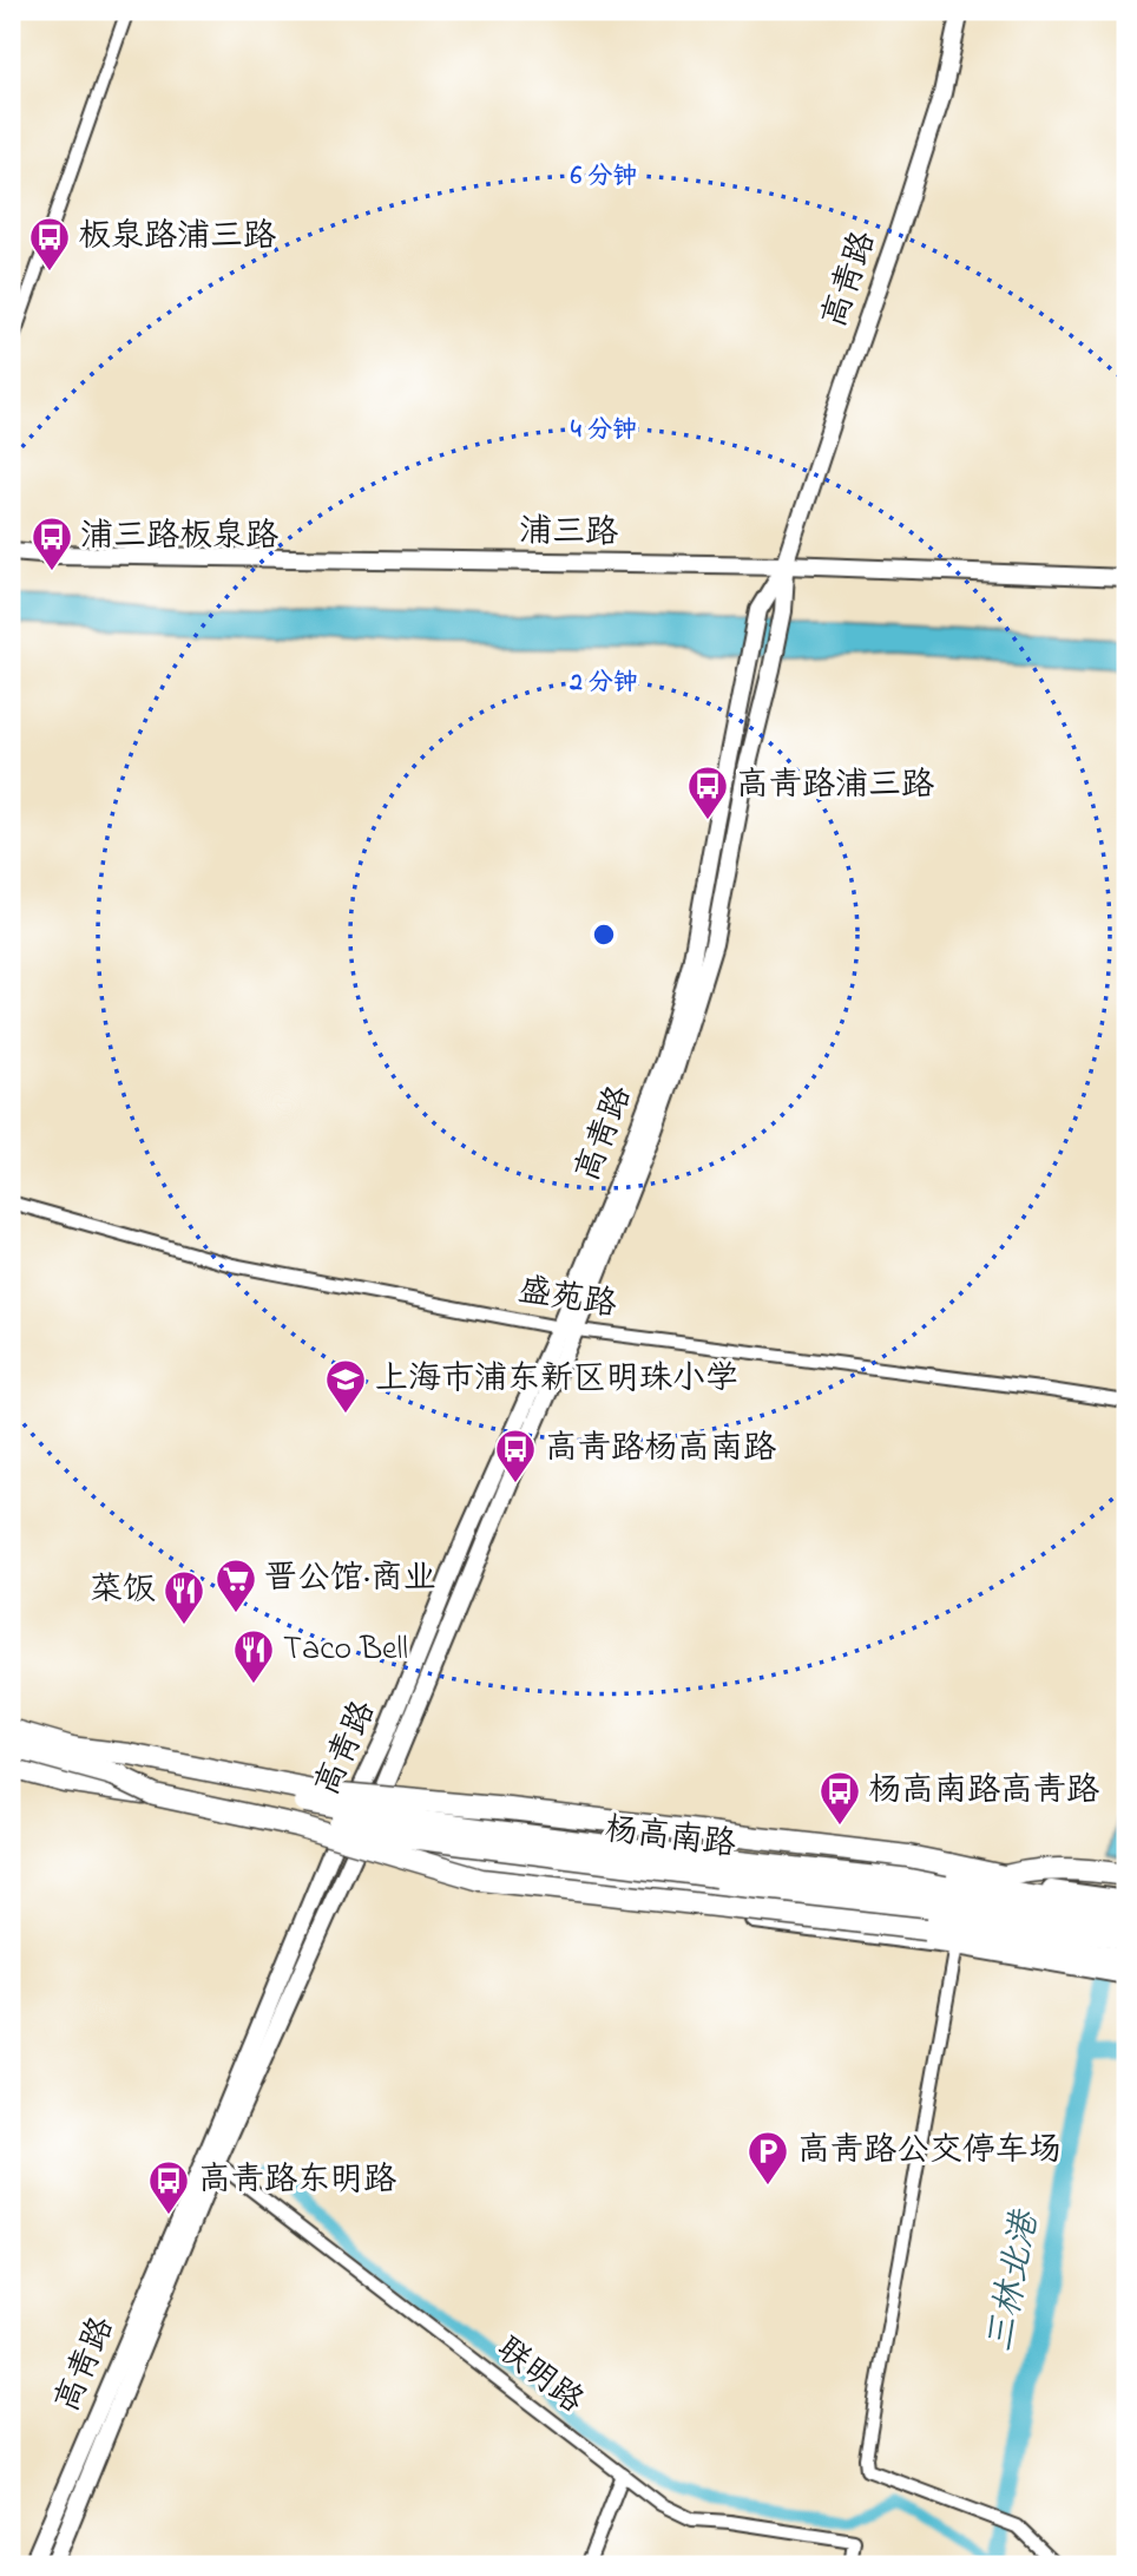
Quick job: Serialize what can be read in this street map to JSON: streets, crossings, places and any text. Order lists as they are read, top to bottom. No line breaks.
{"streets":{"highway":["杨高南路"],"main road":["高青路","浦三路"],"street":["盛苑路","联明路"]},"crossings":[["高青路","浦三路"],["高青路","盛苑路"],["高青路","杨高南路"],["高青路","联明路"]],"water":["三林北港"],"places":{"bus stop":["板泉路浦三路","浦三路板泉路","高青路浦三路","高青路杨高南路","杨高南路高青路","高青路东明路"],"school or university":["上海市浦东新区明珠小学"],"supermarket":["晋公馆·商业"],"restaurant":["菜饭","Taco Bell"],"parking":["高青路公交停车场"]},"rings":["6 分钟","4 分钟","2 分钟"]}
